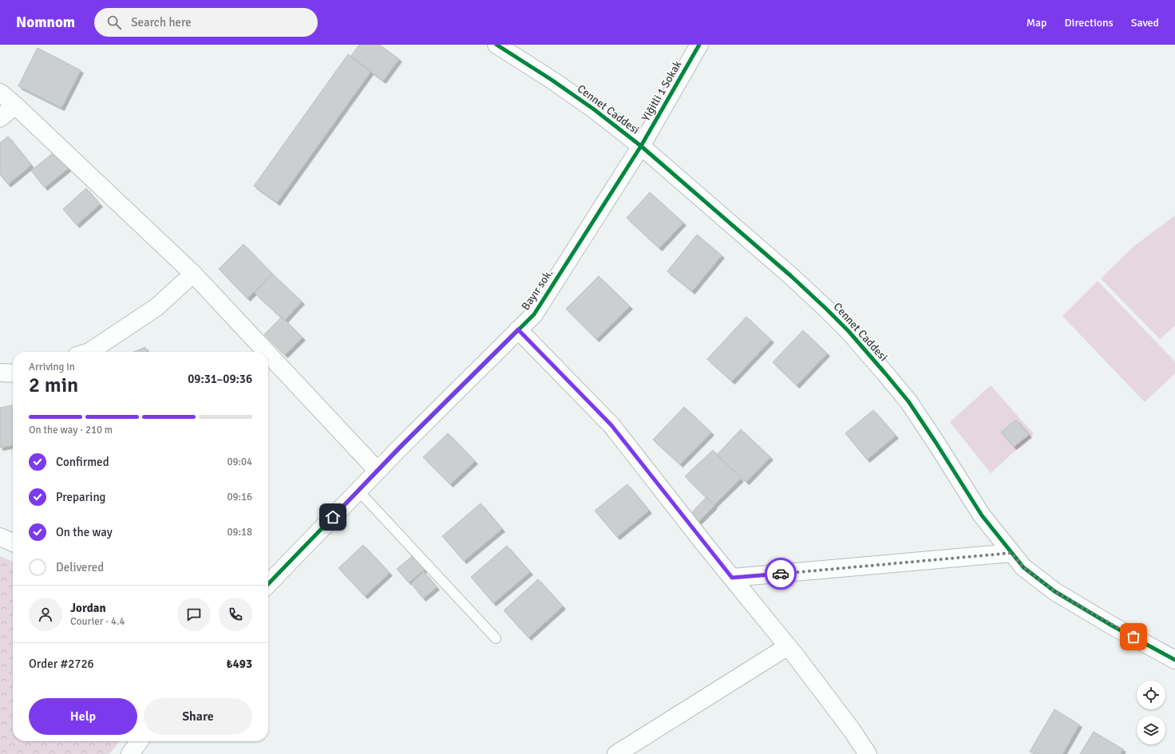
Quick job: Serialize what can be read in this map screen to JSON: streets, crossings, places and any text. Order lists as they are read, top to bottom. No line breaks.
{"streets":{"street":["Yiğitli 1 Sokak","Cennet Caddesi","Bayır sok."]},"crossings":[["Yiğitli 1 Sokak","Cennet Caddesi"],["Yiğitli 1 Sokak","Bayır sok."],["Cennet Caddesi","Bayır sok."]],"page":{"header":"Nomnom","search":"Search here","nav":["Map","Directions","Saved"],"heading":["2 min","Arriving in","09:31–09:36"],"panel":["Jordan","Courier · 4.4","Order #2726","₺493"],"bar":"On the way · 210 m","list":[["Confirmed","09:04"],["Preparing","09:16"],["On the way","09:18"],"Delivered"],"buttons":["Help","Share"]}}
